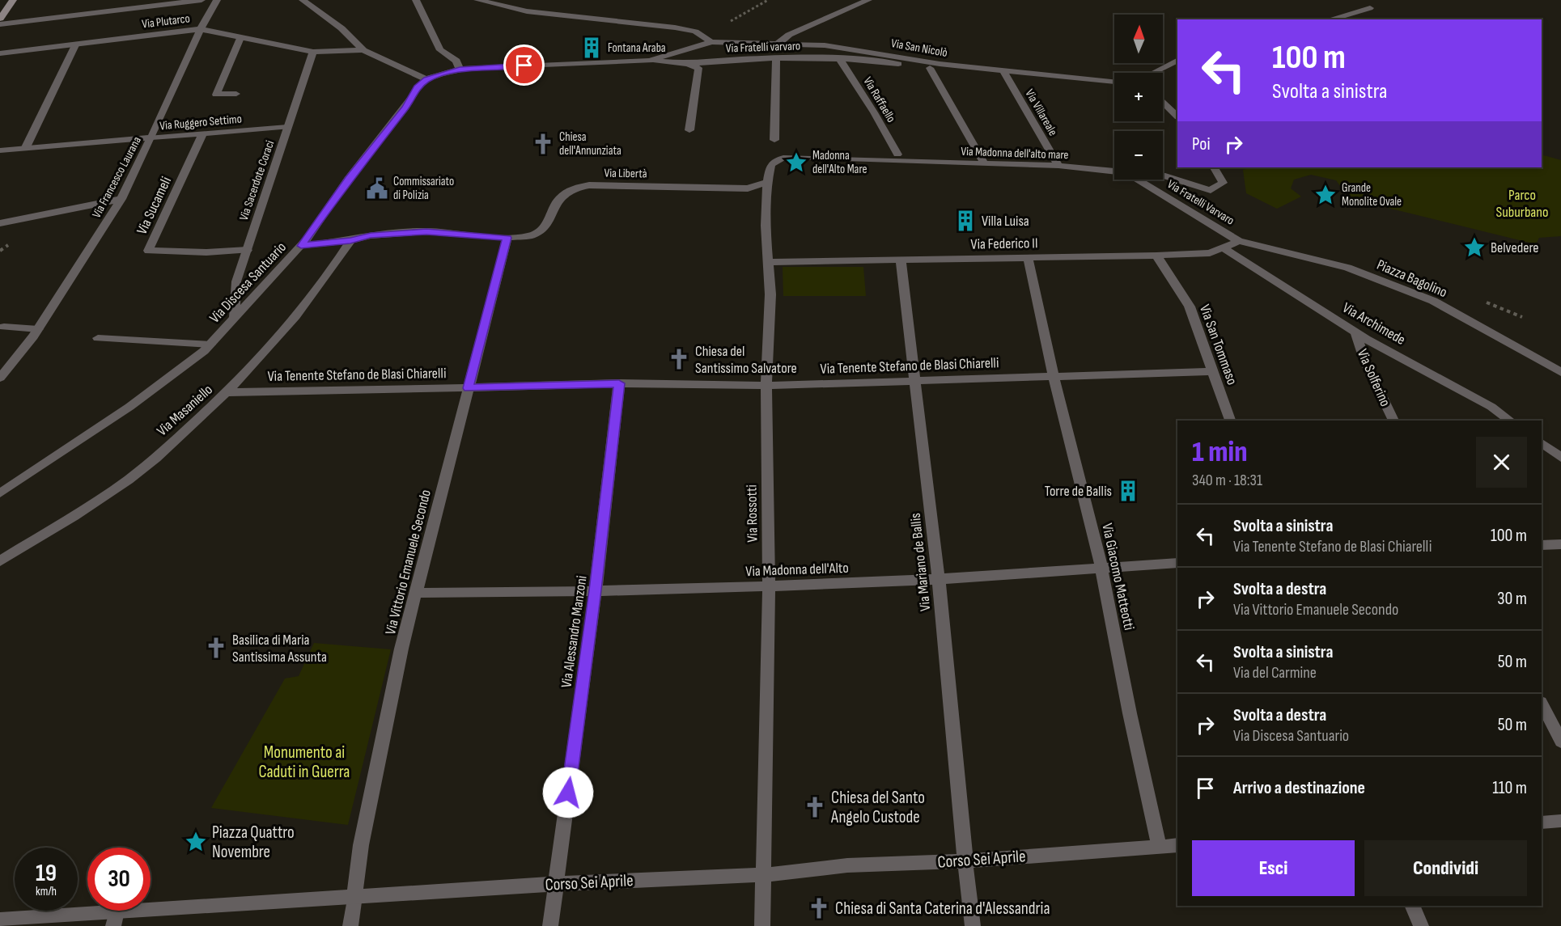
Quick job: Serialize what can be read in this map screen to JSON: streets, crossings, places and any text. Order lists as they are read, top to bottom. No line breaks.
{"streets":{"street":["Via Plutarco","Via Fratelli varvaro","Via San Nicolò","Via Raffaello","Via Villareale","Via Ruggero Settimo","Via Madonna dell'alto mare","Via Libertà","Via Francesco Laurana","Via Sacerdote Coraci","Via Fratelli Varvaro","Via Sucameli","Via Federico II","Piazza Bagolino","Via Discesa Santuario","Via Archimede","Via San Tommaso","Via Tenente Stefano de Blasi Chiarelli","Via Solferino","Via Masaniello","Via Rossotti","Via Vittorio Emanuele Secondo","Via Mariano de Ballis","Via Madonna dell'Alto","Via Giacomo Matteotti","Via Alessandro Manzoni","Corso Sei Aprile"]},"crossings":[["Via Plutarco","Via Francesco Laurana"],["Via Plutarco","Via Sacerdote Coraci"],["Via Fratelli varvaro","Via Raffaello"],["Via San Nicolò","Via Villareale"],["Via Raffaello","Via Madonna dell'alto mare"],["Via Villareale","Via Madonna dell'alto mare"],["Via Ruggero Settimo","Via Francesco Laurana"],["Via Ruggero Settimo","Via Sacerdote Coraci"],["Via Ruggero Settimo","Via Sucameli"],["Via Madonna dell'alto mare","Via Libertà"],["Via Madonna dell'alto mare","Via Rossotti"],["Via Libertà","Via Discesa Santuario"],["Via Libertà","Via Masaniello"],["Via Libertà","Via Rossotti"],["Via Libertà","Via Vittorio Emanuele Secondo"],["Via Sacerdote Coraci","Via Sucameli"],["Via Sacerdote Coraci","Via Discesa Santuario"],["Via Fratelli Varvaro","Via Federico II"],["Via Fratelli Varvaro","Piazza Bagolino"],["Via Federico II","Piazza Bagolino"],["Via Federico II","Via Archimede"],["Via Federico II","Via San Tommaso"],["Via Federico II","Via Rossotti"],["Via Federico II","Via Mariano de Ballis"],["Via Federico II","Via Giacomo Matteotti"],["Via Archimede","Via Solferino"],["Via San Tommaso","Via Tenente Stefano de Blasi Chiarelli"],["Via Tenente Stefano de Blasi Chiarelli","Via Masaniello"],["Via Tenente Stefano de Blasi Chiarelli","Via Rossotti"],["Via Tenente Stefano de Blasi Chiarelli","Via Vittorio Emanuele Secondo"],["Via Tenente Stefano de Blasi Chiarelli","Via Mariano de Ballis"],["Via Tenente Stefano de Blasi Chiarelli","Via Giacomo Matteotti"],["Via Tenente Stefano de Blasi Chiarelli","Via Alessandro Manzoni"],["Via Rossotti","Via Madonna dell'Alto"],["Via Rossotti","Corso Sei Aprile"],["Via Vittorio Emanuele Secondo","Via Madonna dell'Alto"],["Via Vittorio Emanuele Secondo","Corso Sei Aprile"],["Via Mariano de Ballis","Via Madonna dell'Alto"],["Via Mariano de Ballis","Corso Sei Aprile"],["Via Madonna dell'Alto","Via Giacomo Matteotti"],["Via Madonna dell'Alto","Via Alessandro Manzoni"],["Via Giacomo Matteotti","Corso Sei Aprile"],["Via Alessandro Manzoni","Corso Sei Aprile"]],"parks":["Parco Suburbano","Monumento ai Caduti in Guerra"],"places":{"building":["Fontana Araba","Villa Luisa","Torre de Ballis"],"church":["Chiesa dell'Annunziata","Chiesa del Santissimo Salvatore","Basilica di Maria Santissima Assunta","Chiesa del Santo Angelo Custode","Chiesa di Santa Caterina d'Alessandria"],"place":["Madonna dell'Alto Mare","Grande Monolite Ovale","Belvedere","Piazza Quattro Novembre"],"public building":["Commissariato di Polizia"]},"north":"top","page":{"map_buttons":["+","−"],"turn":["100 m","Svolta a sinistra"],"then":"Poi","heading":["1 min","340 m · 18:31"],"list":[{"name":"Svolta a sinistra","note":"Via Tenente Stefano de Blasi Chiarelli","value":"100 m"},{"name":"Svolta a destra","note":"Via Vittorio Emanuele Secondo","value":"30 m"},{"name":"Svolta a sinistra","note":"Via del Carmine","value":"50 m"},{"name":"Svolta a destra","note":"Via Discesa Santuario","value":"50 m"},{"name":"Arrivo a destinazione","value":"110 m"}],"buttons":["Esci","Condividi"],"speed":"19 km/h","limit":"30"}}
